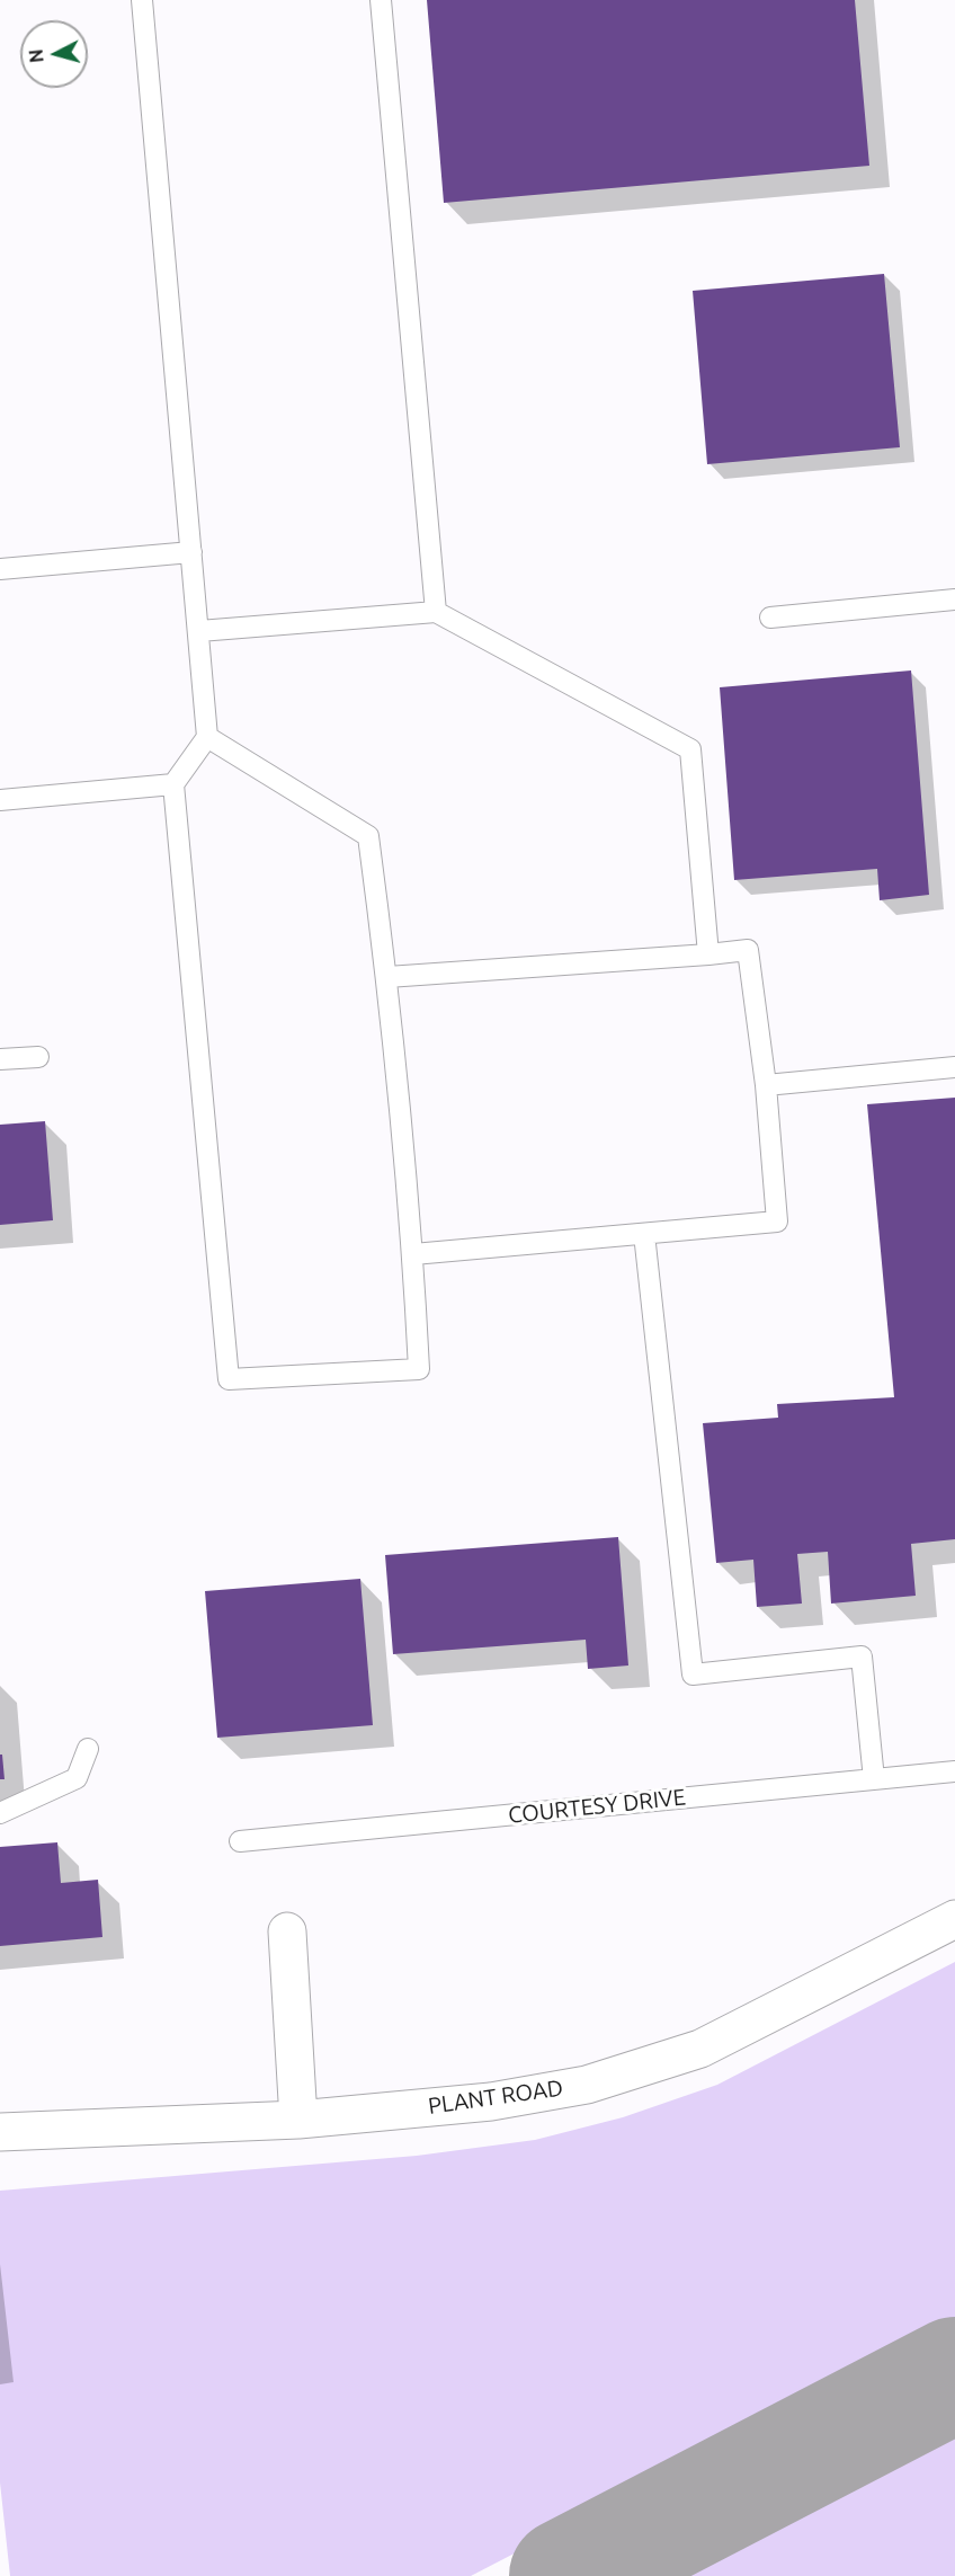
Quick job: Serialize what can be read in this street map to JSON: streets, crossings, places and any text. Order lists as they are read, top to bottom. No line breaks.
{"streets":{"street":["PLANT ROAD"],"lane":["COURTESY DRIVE"]},"north":"left"}
